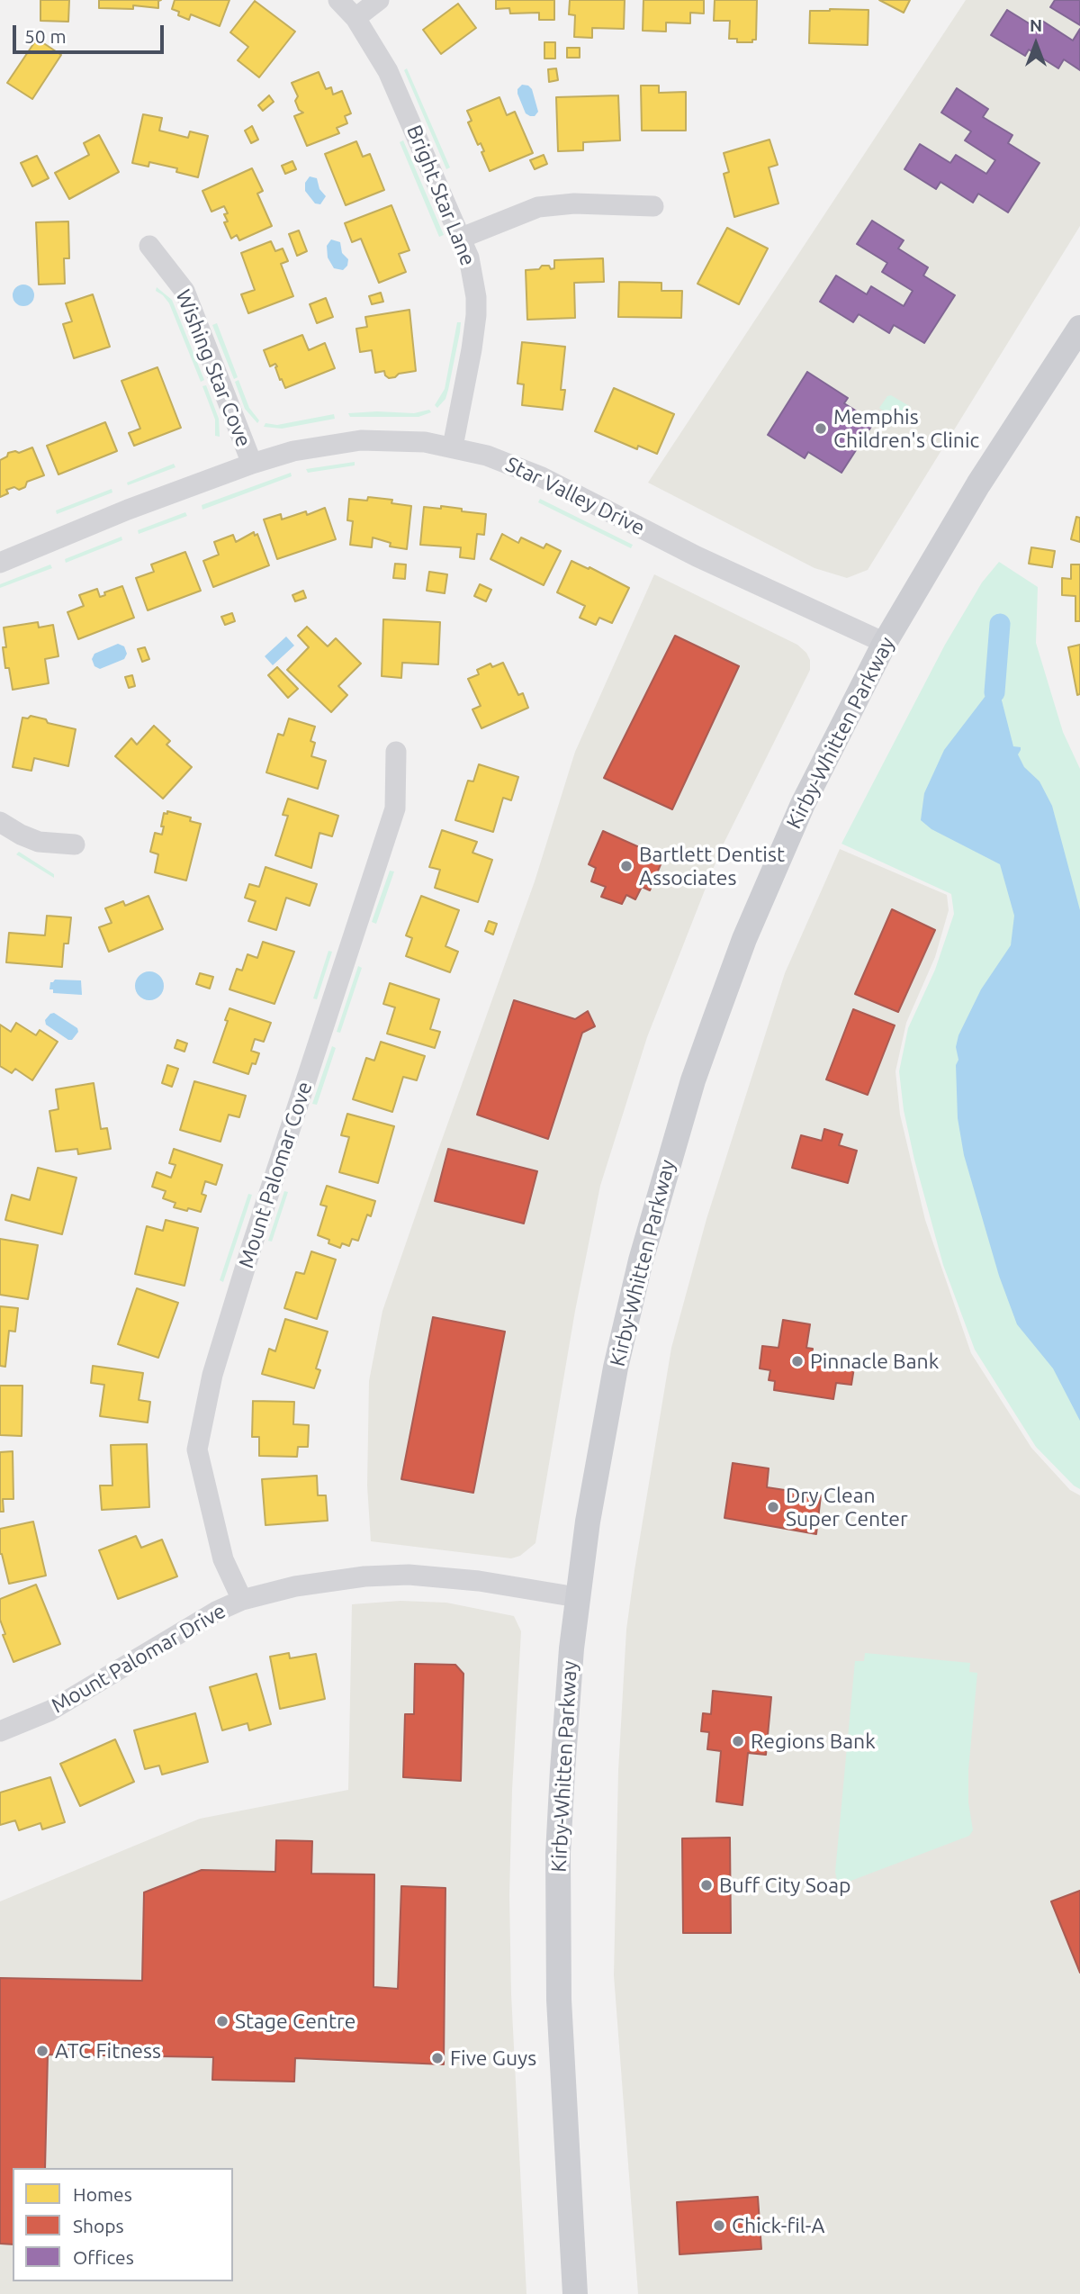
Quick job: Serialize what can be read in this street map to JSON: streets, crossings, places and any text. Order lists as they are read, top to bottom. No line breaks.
{"streets":{"main road":["Kirby-Whitten Parkway"],"street":["Bright Star Lane","Wishing Star Cove","Star Valley Drive","Mount Palomar Cove","Mount Palomar Drive"]},"crossings":[["Bright Star Lane","Star Valley Drive"],["Wishing Star Cove","Star Valley Drive"],["Star Valley Drive","Kirby-Whitten Parkway"],["Kirby-Whitten Parkway","Mount Palomar Drive"],["Mount Palomar Cove","Mount Palomar Drive"]],"places":["Memphis Children's Clinic","Bartlett Dentist Associates","Pinnacle Bank","Dry Clean Super Center","Regions Bank","Buff City Soap","Stage Centre","ATC Fitness","Five Guys","Chick-fil-A"],"legend":["Homes","Shops","Offices"],"scale_bar":"50 m","north":"top"}
